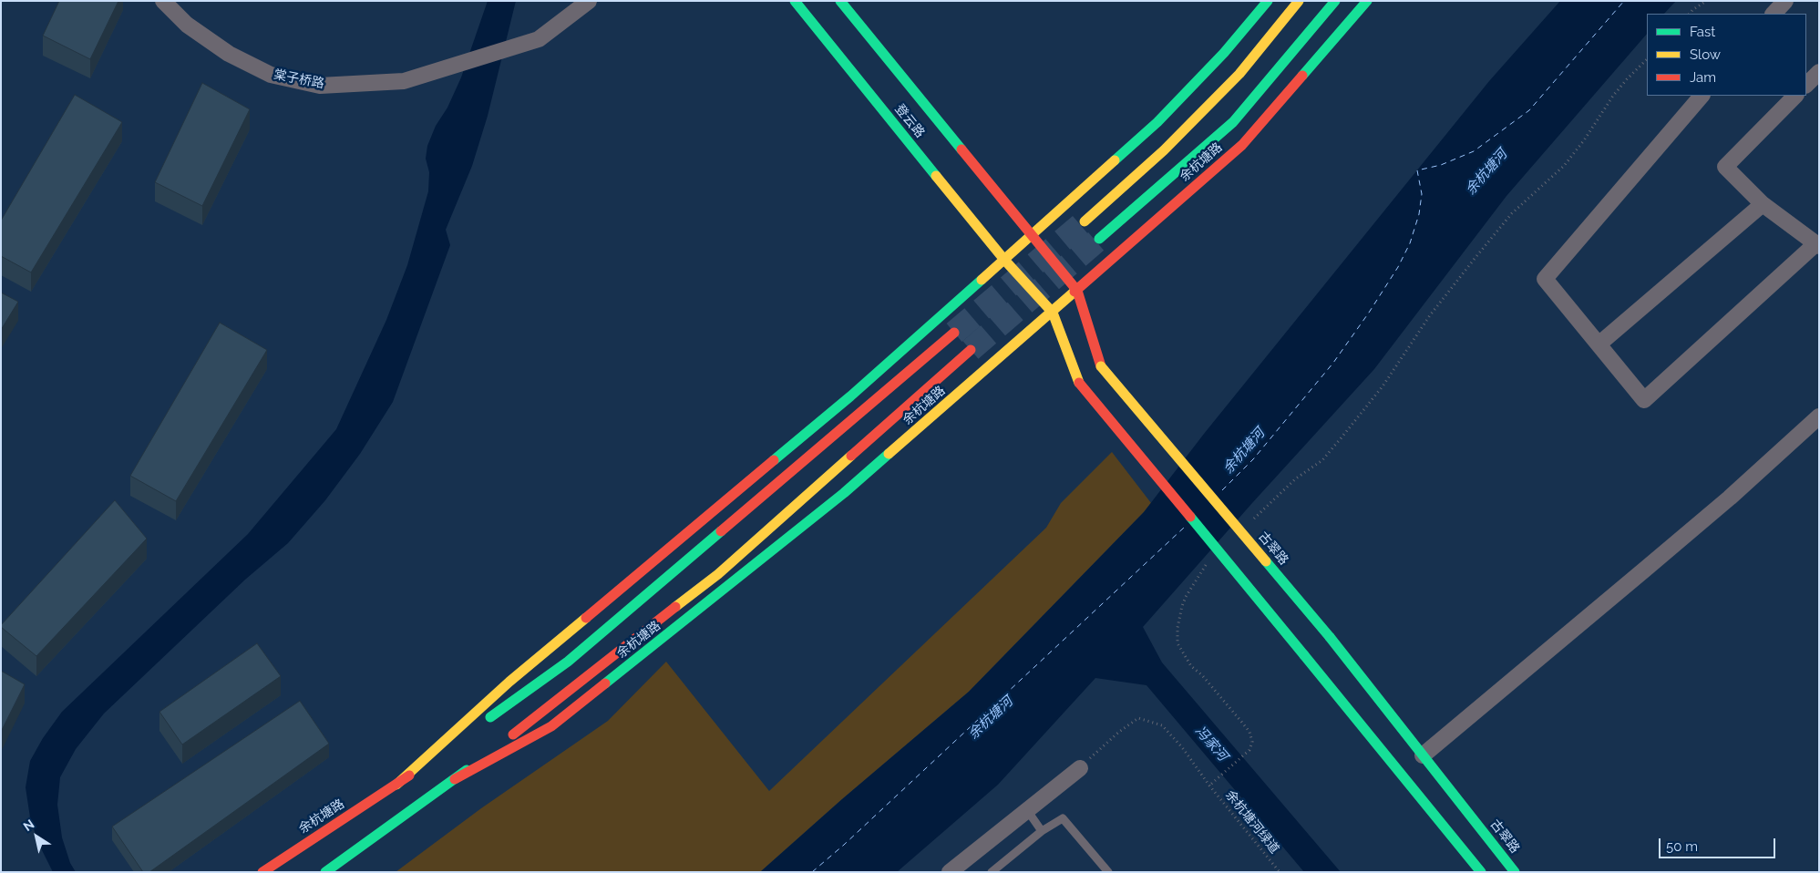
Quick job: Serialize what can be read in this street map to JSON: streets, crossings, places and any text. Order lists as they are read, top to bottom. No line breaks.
{"streets":{"main road":["登云路","余杭塘路","古翠路"],"street":["棠子桥路"],"path":["余杭塘河绿道"]},"crossings":[["登云路","余杭塘路"],["登云路","古翠路"],["余杭塘路","古翠路"]],"water":["余杭塘河","冯家河"],"legend":["Fast","Slow","Jam"],"scale_bar":"50 m","north":"top left"}
